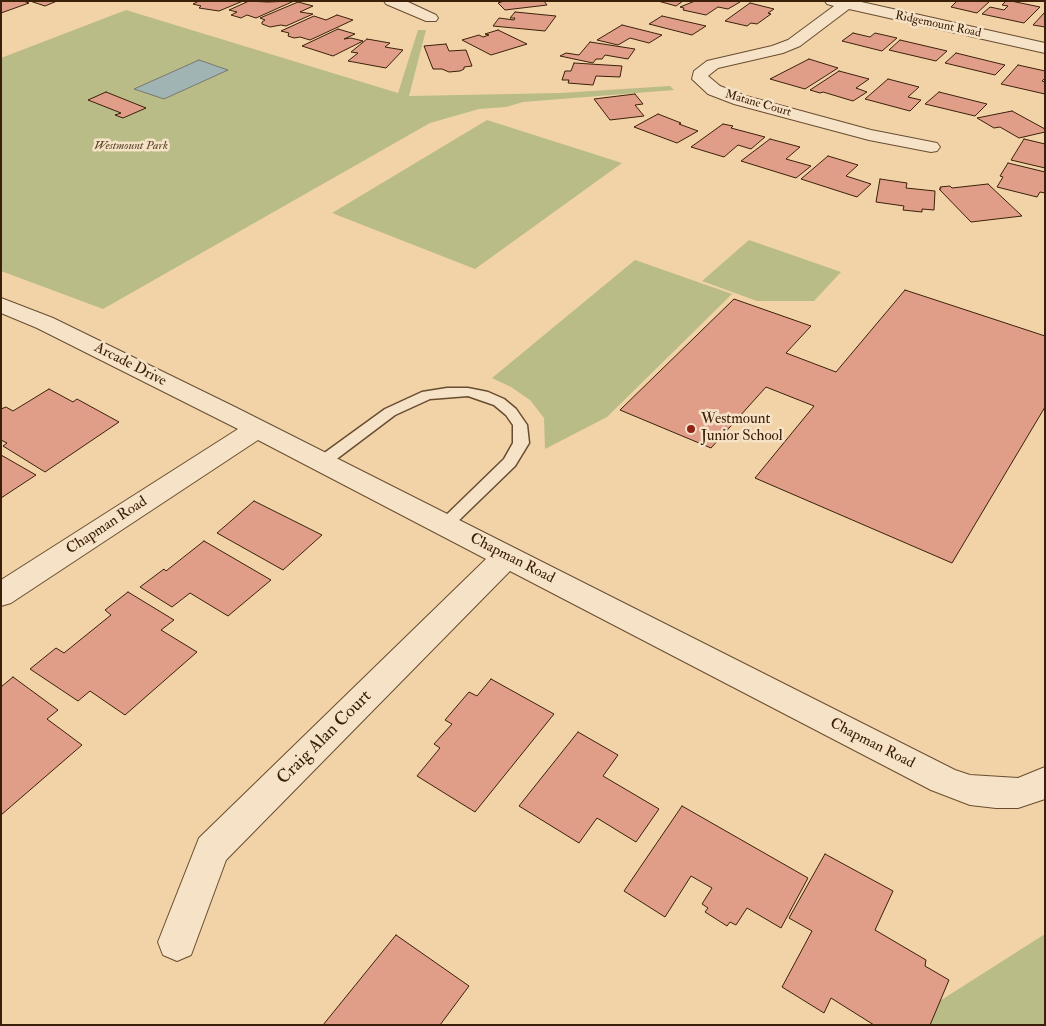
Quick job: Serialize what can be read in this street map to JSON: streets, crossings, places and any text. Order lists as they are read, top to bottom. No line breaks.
{"streets":{"street":["Ridgemount Road","Matane Court","Arcade Drive","Chapman Road","Craig Alan Court"]},"crossings":[["Ridgemount Road","Matane Court"],["Arcade Drive","Chapman Road"],["Chapman Road","Craig Alan Court"]],"parks":["Westmount Park"],"places":["Westmount Junior School"]}
